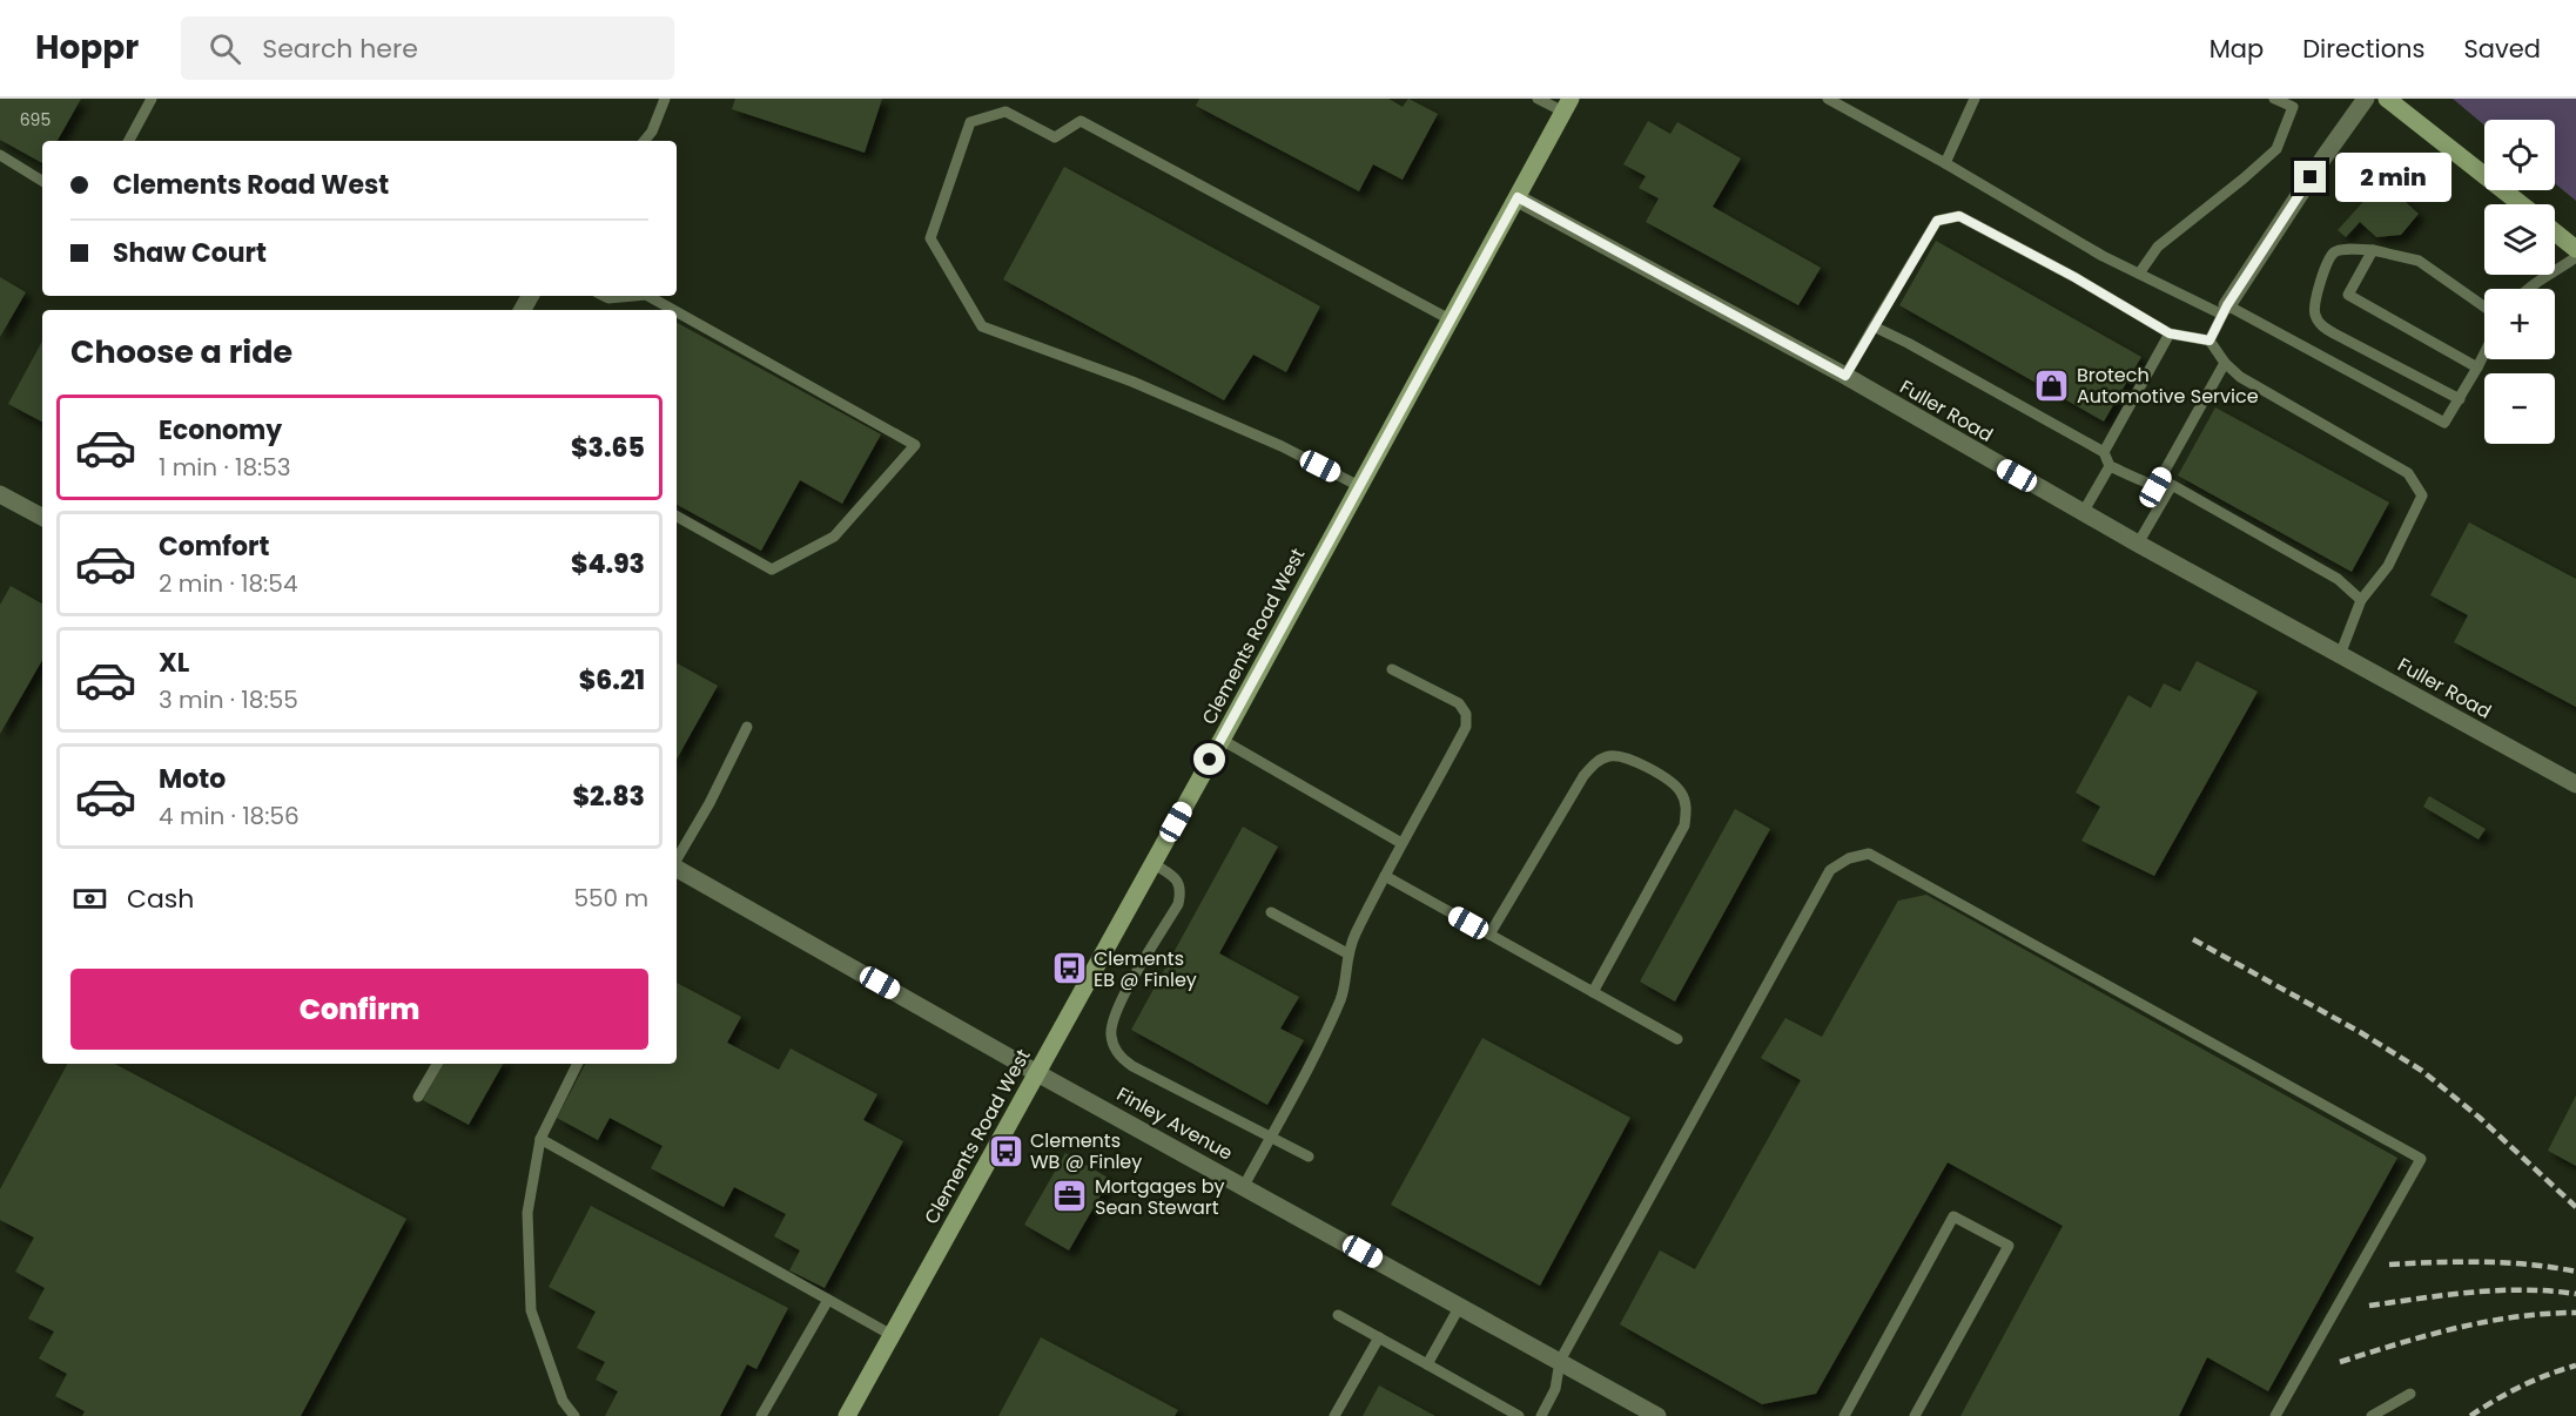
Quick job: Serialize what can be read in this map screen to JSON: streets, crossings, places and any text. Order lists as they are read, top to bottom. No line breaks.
{"streets":{"street":["Fuller Road","Clements Road West","Finley Avenue"]},"crossings":[["Fuller Road","Clements Road West"],["Clements Road West","Finley Avenue"]],"places":{"shop":["Brotech Automotive Service"],"bus stop":["Clements EB @ Finley","Clements WB @ Finley"],"office":["Mortgages by Sean Stewart"]},"house_numbers":["695"],"page":{"header":"Hoppr","search":"Search here","nav":["Map","Directions","Saved"],"map_buttons":["+","−"],"banner":["Clements Road West","Shaw Court"],"bubble":"2 min","heading":"Choose a ride","list":[{"name":"Economy","note":"1 min · 18:53","value":"$3.65"},{"name":"Comfort","note":"2 min · 18:54","value":"$4.93"},{"name":"XL","note":"3 min · 18:55","value":"$6.21"},{"name":"Moto","note":"4 min · 18:56","value":"$2.83"}],"pay":["Cash","550 m"],"buttons":"Confirm"}}
